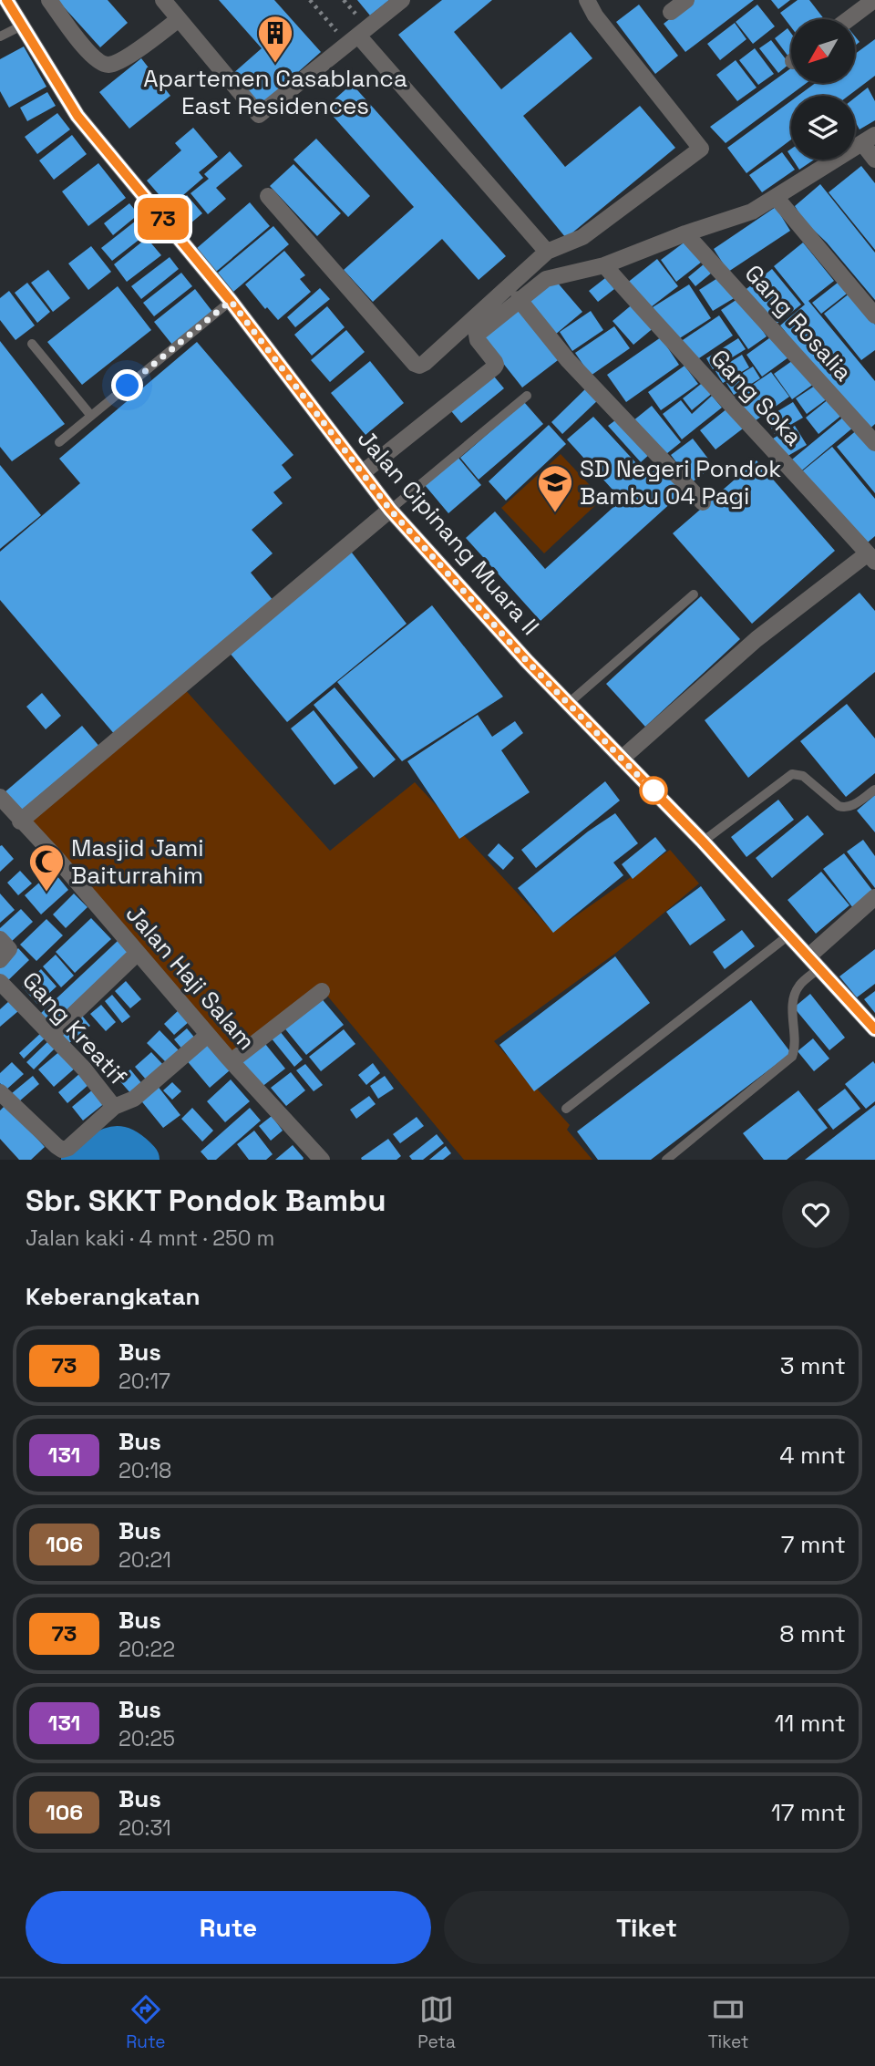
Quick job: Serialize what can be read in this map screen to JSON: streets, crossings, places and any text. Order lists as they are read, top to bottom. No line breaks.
{"streets":{"street":["Gang Rosalia","Gang Soka","Jalan Cipinang Muara II","Jalan Haji Salam","Gang Kreatif"]},"places":{"building":["Apartemen Casablanca East Residences"],"school or university":["SD Negeri Pondok Bambu 04 Pagi"],"mosque":["Masjid Jami Baiturrahim"]},"lines":["bus line 73"],"north":"bottom left","page":{"on_map":"73","heading":[["Sbr. SKKT Pondok Bambu","Jalan kaki · 4 mnt · 250 m"],"Keberangkatan"],"list":[{"mark":"73","name":"Bus","note":"20:17","value":"3 mnt"},{"mark":"131","name":"Bus","note":"20:18","value":"4 mnt"},{"mark":"106","name":"Bus","note":"20:21","value":"7 mnt"},{"mark":"73","name":"Bus","note":"20:22","value":"8 mnt"},{"mark":"131","name":"Bus","note":"20:25","value":"11 mnt"},{"mark":"106","name":"Bus","note":"20:31","value":"17 mnt"}],"buttons":["Rute","Tiket"],"tabs":["Rute","Peta","Tiket"]}}
